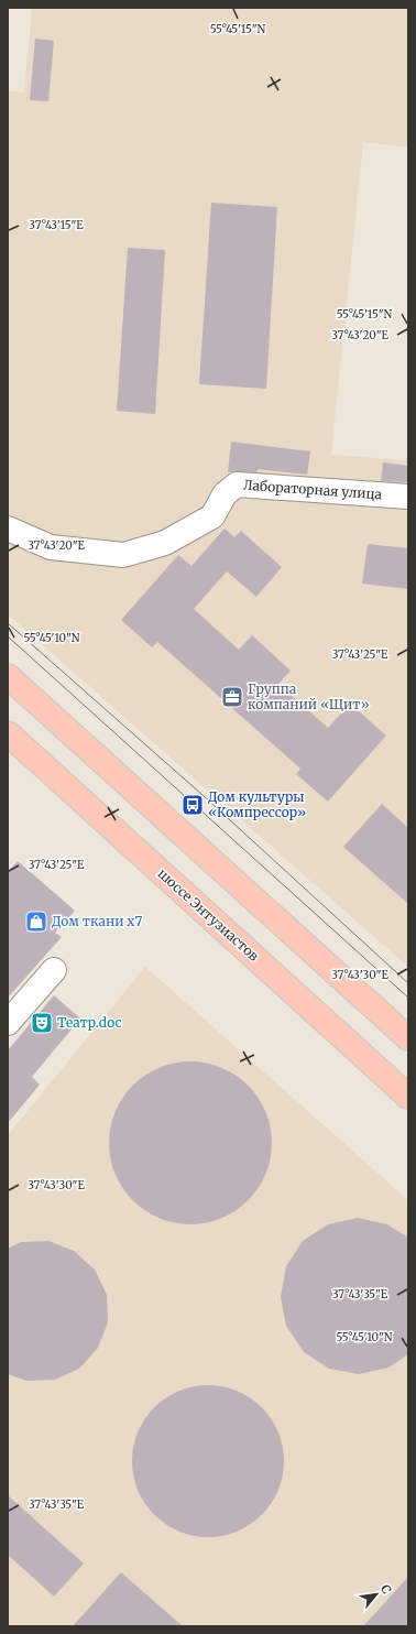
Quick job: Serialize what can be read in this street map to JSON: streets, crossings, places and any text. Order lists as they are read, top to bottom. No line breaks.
{"streets":{"main road":["шоссе Энтузиастов"],"street":["Лабораторная улица"]},"places":{"office":["Группа компаний «Щит»"],"bus stop":["Дом культуры «Компрессор»"],"shop":["Дом ткани x7"],"theatre":["Театр.doc"]},"north":"top right","coordinates":["55°45'15\"N","37°43'15\"E","37°43'20\"E","55°45'10\"N","37°43'25\"E","37°43'30\"E","37°43'35\"E"]}
